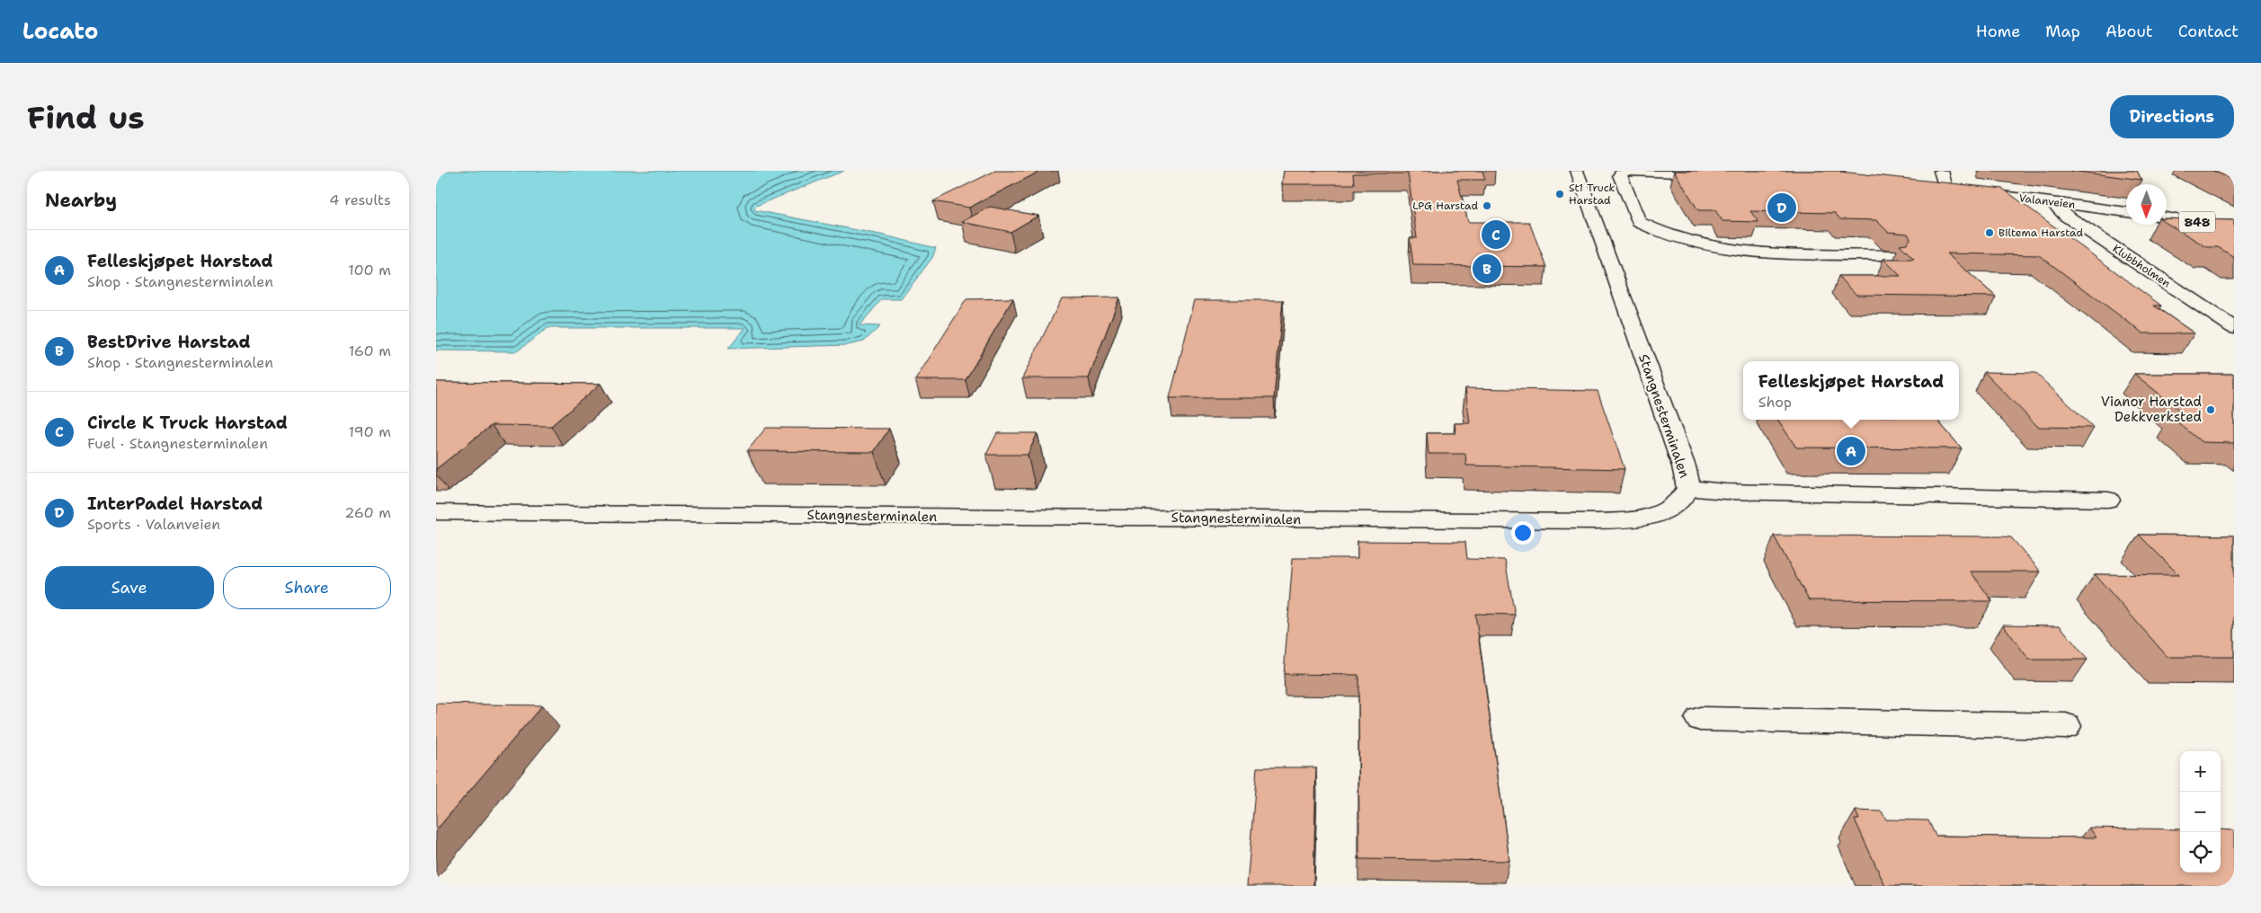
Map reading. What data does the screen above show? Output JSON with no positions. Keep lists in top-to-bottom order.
{
  "streets": {
    "street": [
      "Valanveien",
      "848",
      "Klubbholmen",
      "Stangnesterminalen"
    ]
  },
  "crossings": [
    ["Valanveien", "Klubbholmen"]
  ],
  "places": [
    "St1 Truck Harstad",
    "LPG Harstad",
    "Biltema Harstad",
    "Vianor Harstad Dekkverksted"
  ],
  "north": "bottom",
  "page": {
    "header": "Locato",
    "nav": [
      "Home",
      "Map",
      "About",
      "Contact"
    ],
    "buttons": [
      "Directions",
      ["Save", "Share"]
    ],
    "title": "Find us",
    "heading": ["Nearby", "4 results"],
    "pins": [
      "D",
      "C",
      "B",
      "A"
    ],
    "list": [
      {
        "mark": "A",
        "name": "Felleskjøpet Harstad",
        "note": "Shop · Stangnesterminalen",
        "value": "100 m"
      },
      {
        "mark": "B",
        "name": "BestDrive Harstad",
        "note": "Shop · Stangnesterminalen",
        "value": "160 m"
      },
      {
        "mark": "C",
        "name": "Circle K Truck Harstad",
        "note": "Fuel · Stangnesterminalen",
        "value": "190 m"
      },
      {
        "mark": "D",
        "name": "InterPadel Harstad",
        "note": "Sports · Valanveien",
        "value": "260 m"
      }
    ],
    "popup": ["Felleskjøpet Harstad", "Shop"],
    "map_buttons": ["+", "−"]
  }
}
